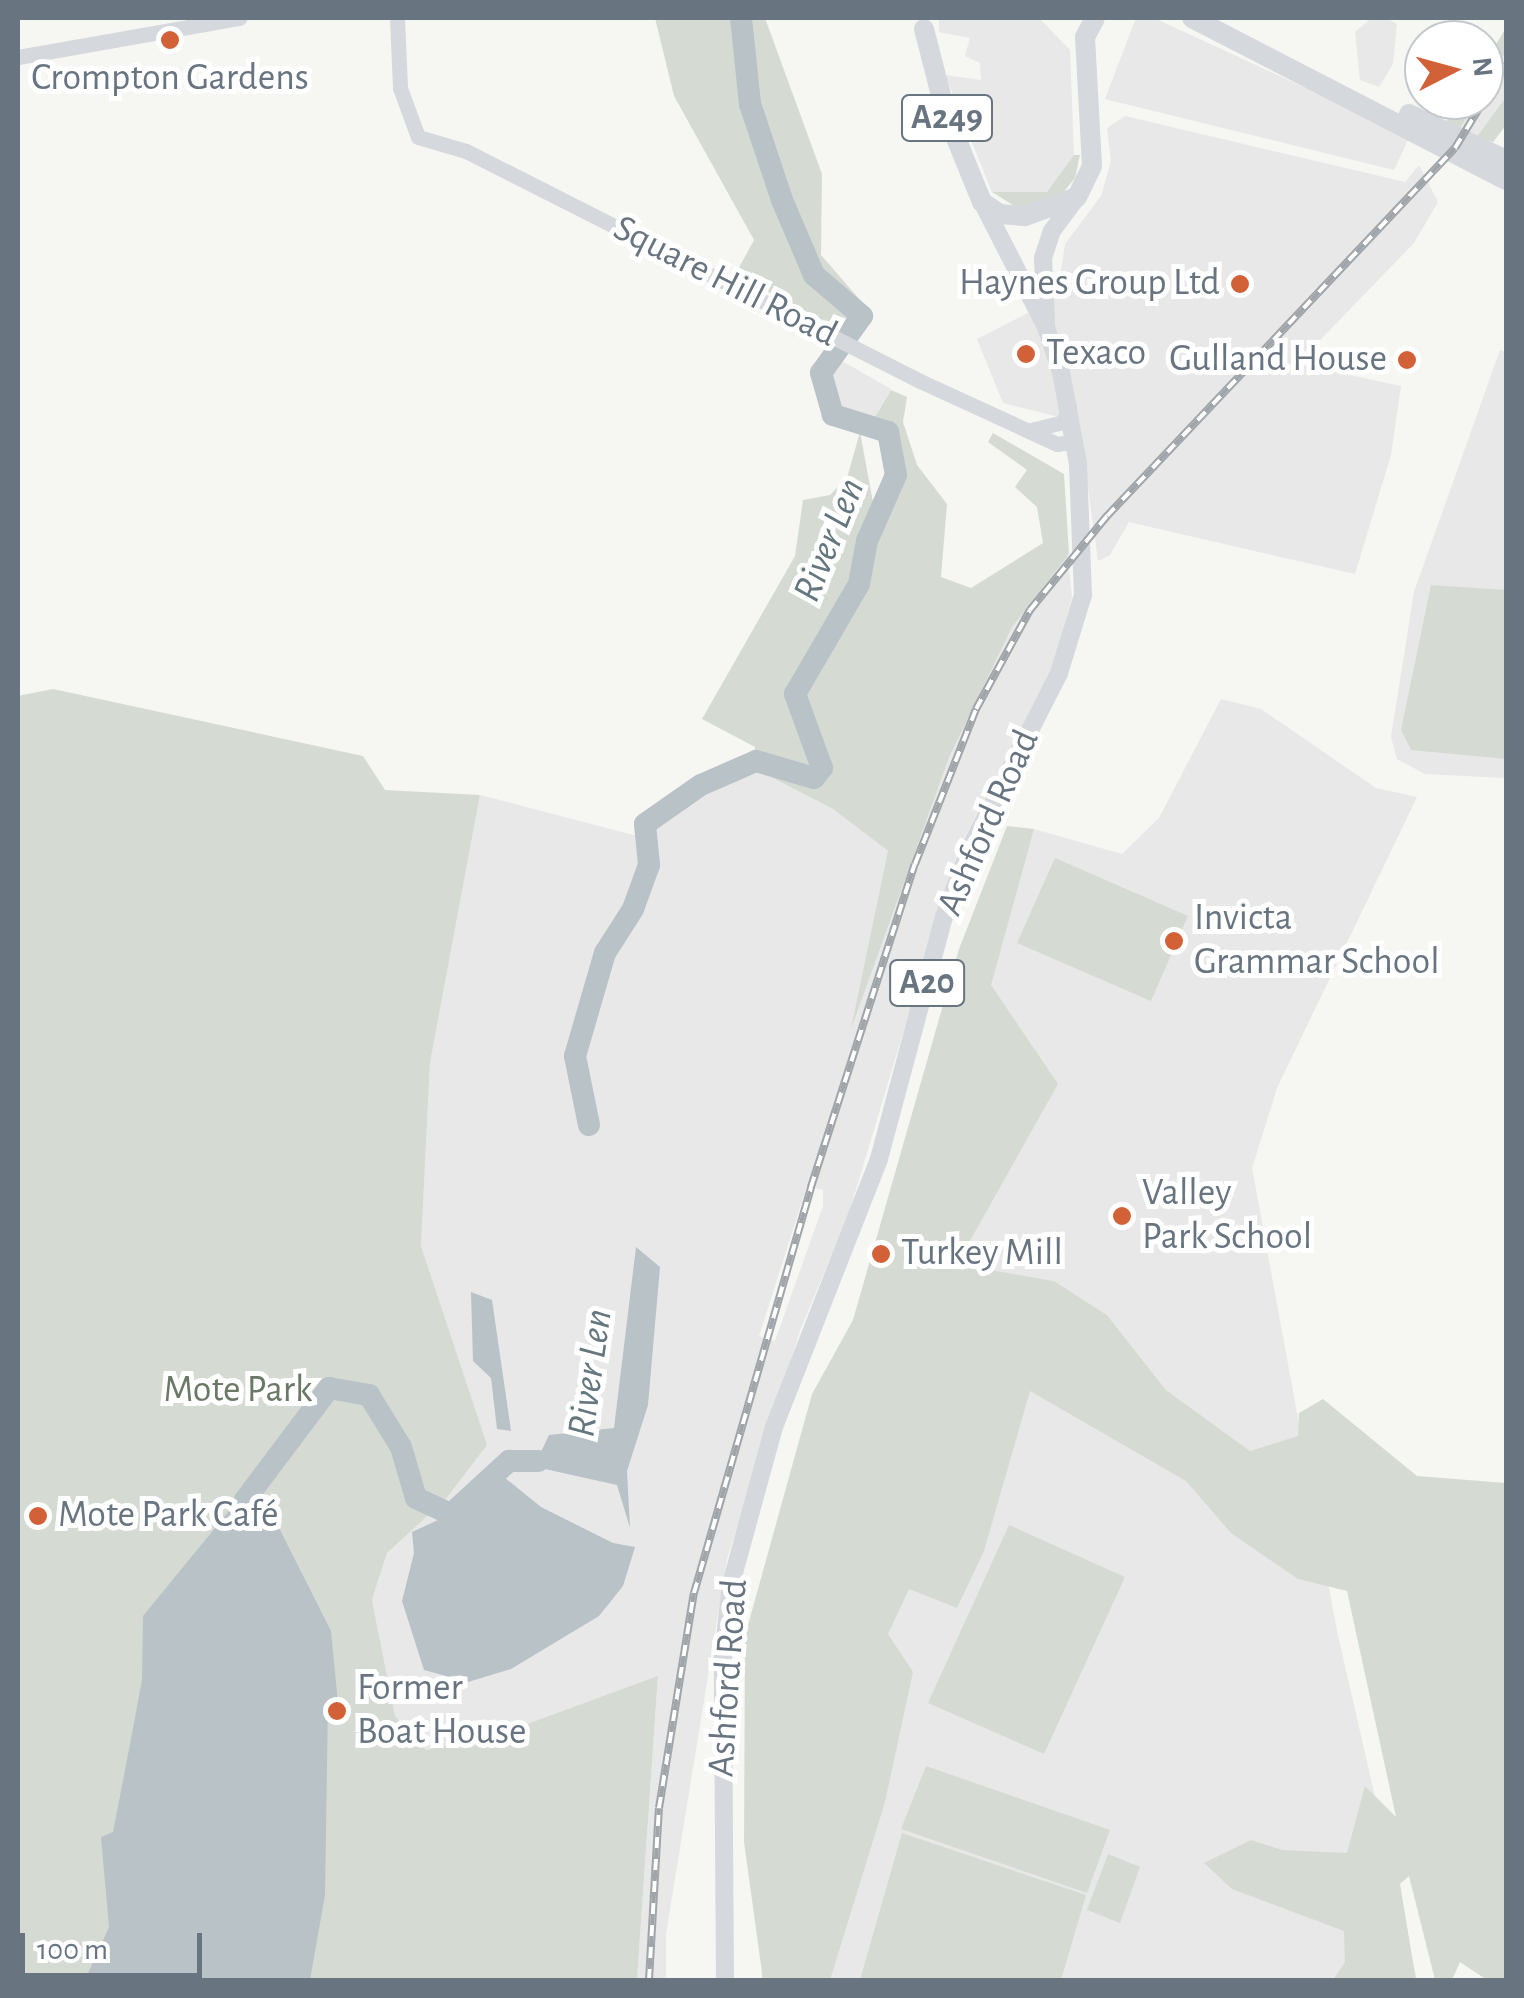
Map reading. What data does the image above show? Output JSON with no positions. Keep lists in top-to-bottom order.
{
  "streets": {
    "highway": ["A249", "Ashford Road"],
    "main road": ["A20"],
    "street": ["Square Hill Road"]
  },
  "crossings": [
    ["A249", "Ashford Road"],
    ["A249", "A20"],
    ["Square Hill Road", "Ashford Road"],
    ["Ashford Road", "A20"]
  ],
  "water": ["River Len"],
  "parks": ["Mote Park"],
  "places": [
    "Crompton Gardens",
    "Haynes Group Ltd",
    "Texaco",
    "Gulland House",
    "Invicta Grammar School",
    "Valley Park School",
    "Turkey Mill",
    "Mote Park Café",
    "Former Boat House"
  ],
  "scale_bar": "100 m",
  "north": "right"
}
